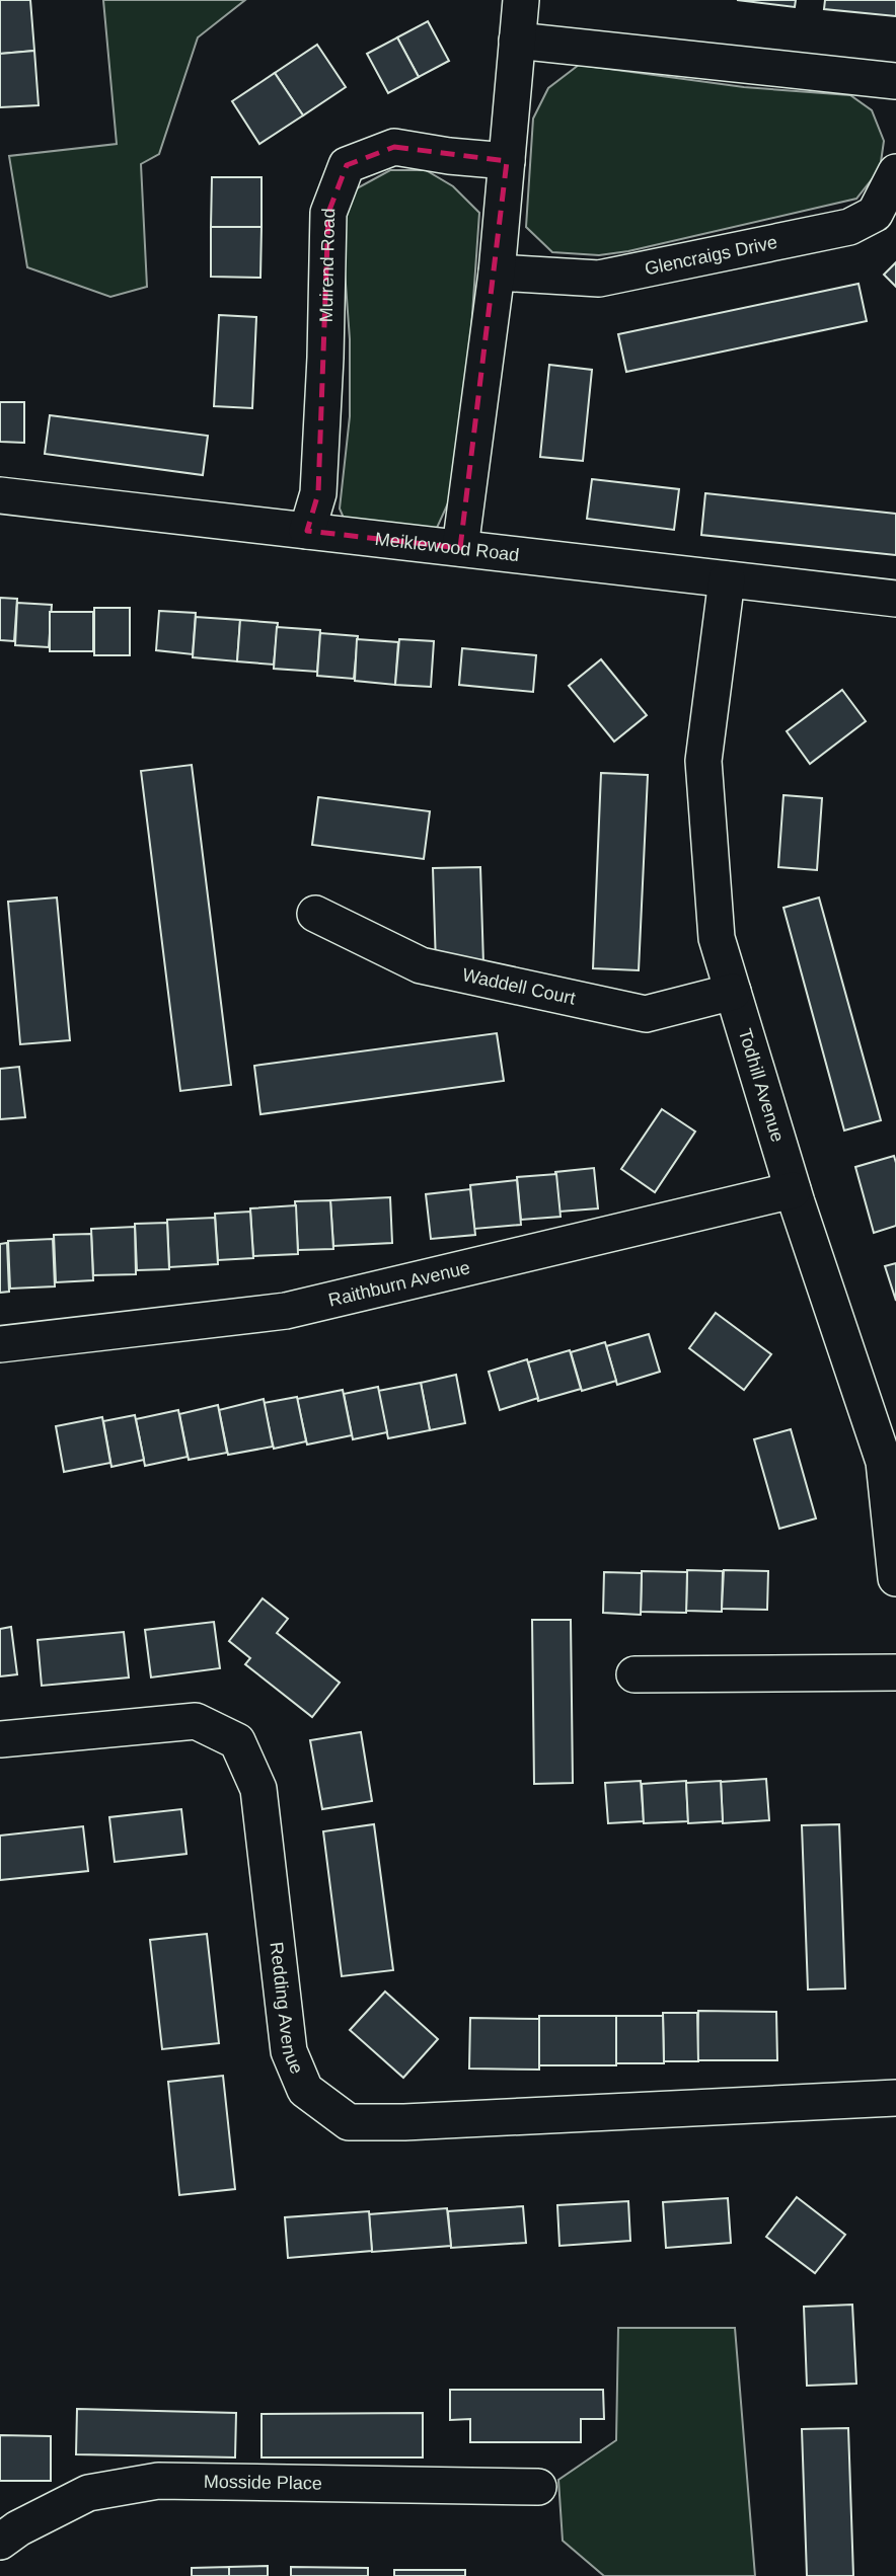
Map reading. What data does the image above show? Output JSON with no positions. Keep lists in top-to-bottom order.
{
  "streets": {
    "street": [
      "Glencraigs Drive",
      "Muirend Road",
      "Meiklewood Road",
      "Waddell Court",
      "Todhill Avenue",
      "Raithburn Avenue",
      "Redding Avenue",
      "Mosside Place"
    ]
  },
  "crossings": [
    ["Muirend Road", "Meiklewood Road"],
    ["Meiklewood Road", "Todhill Avenue"],
    ["Waddell Court", "Todhill Avenue"],
    ["Todhill Avenue", "Raithburn Avenue"]
  ]
}
